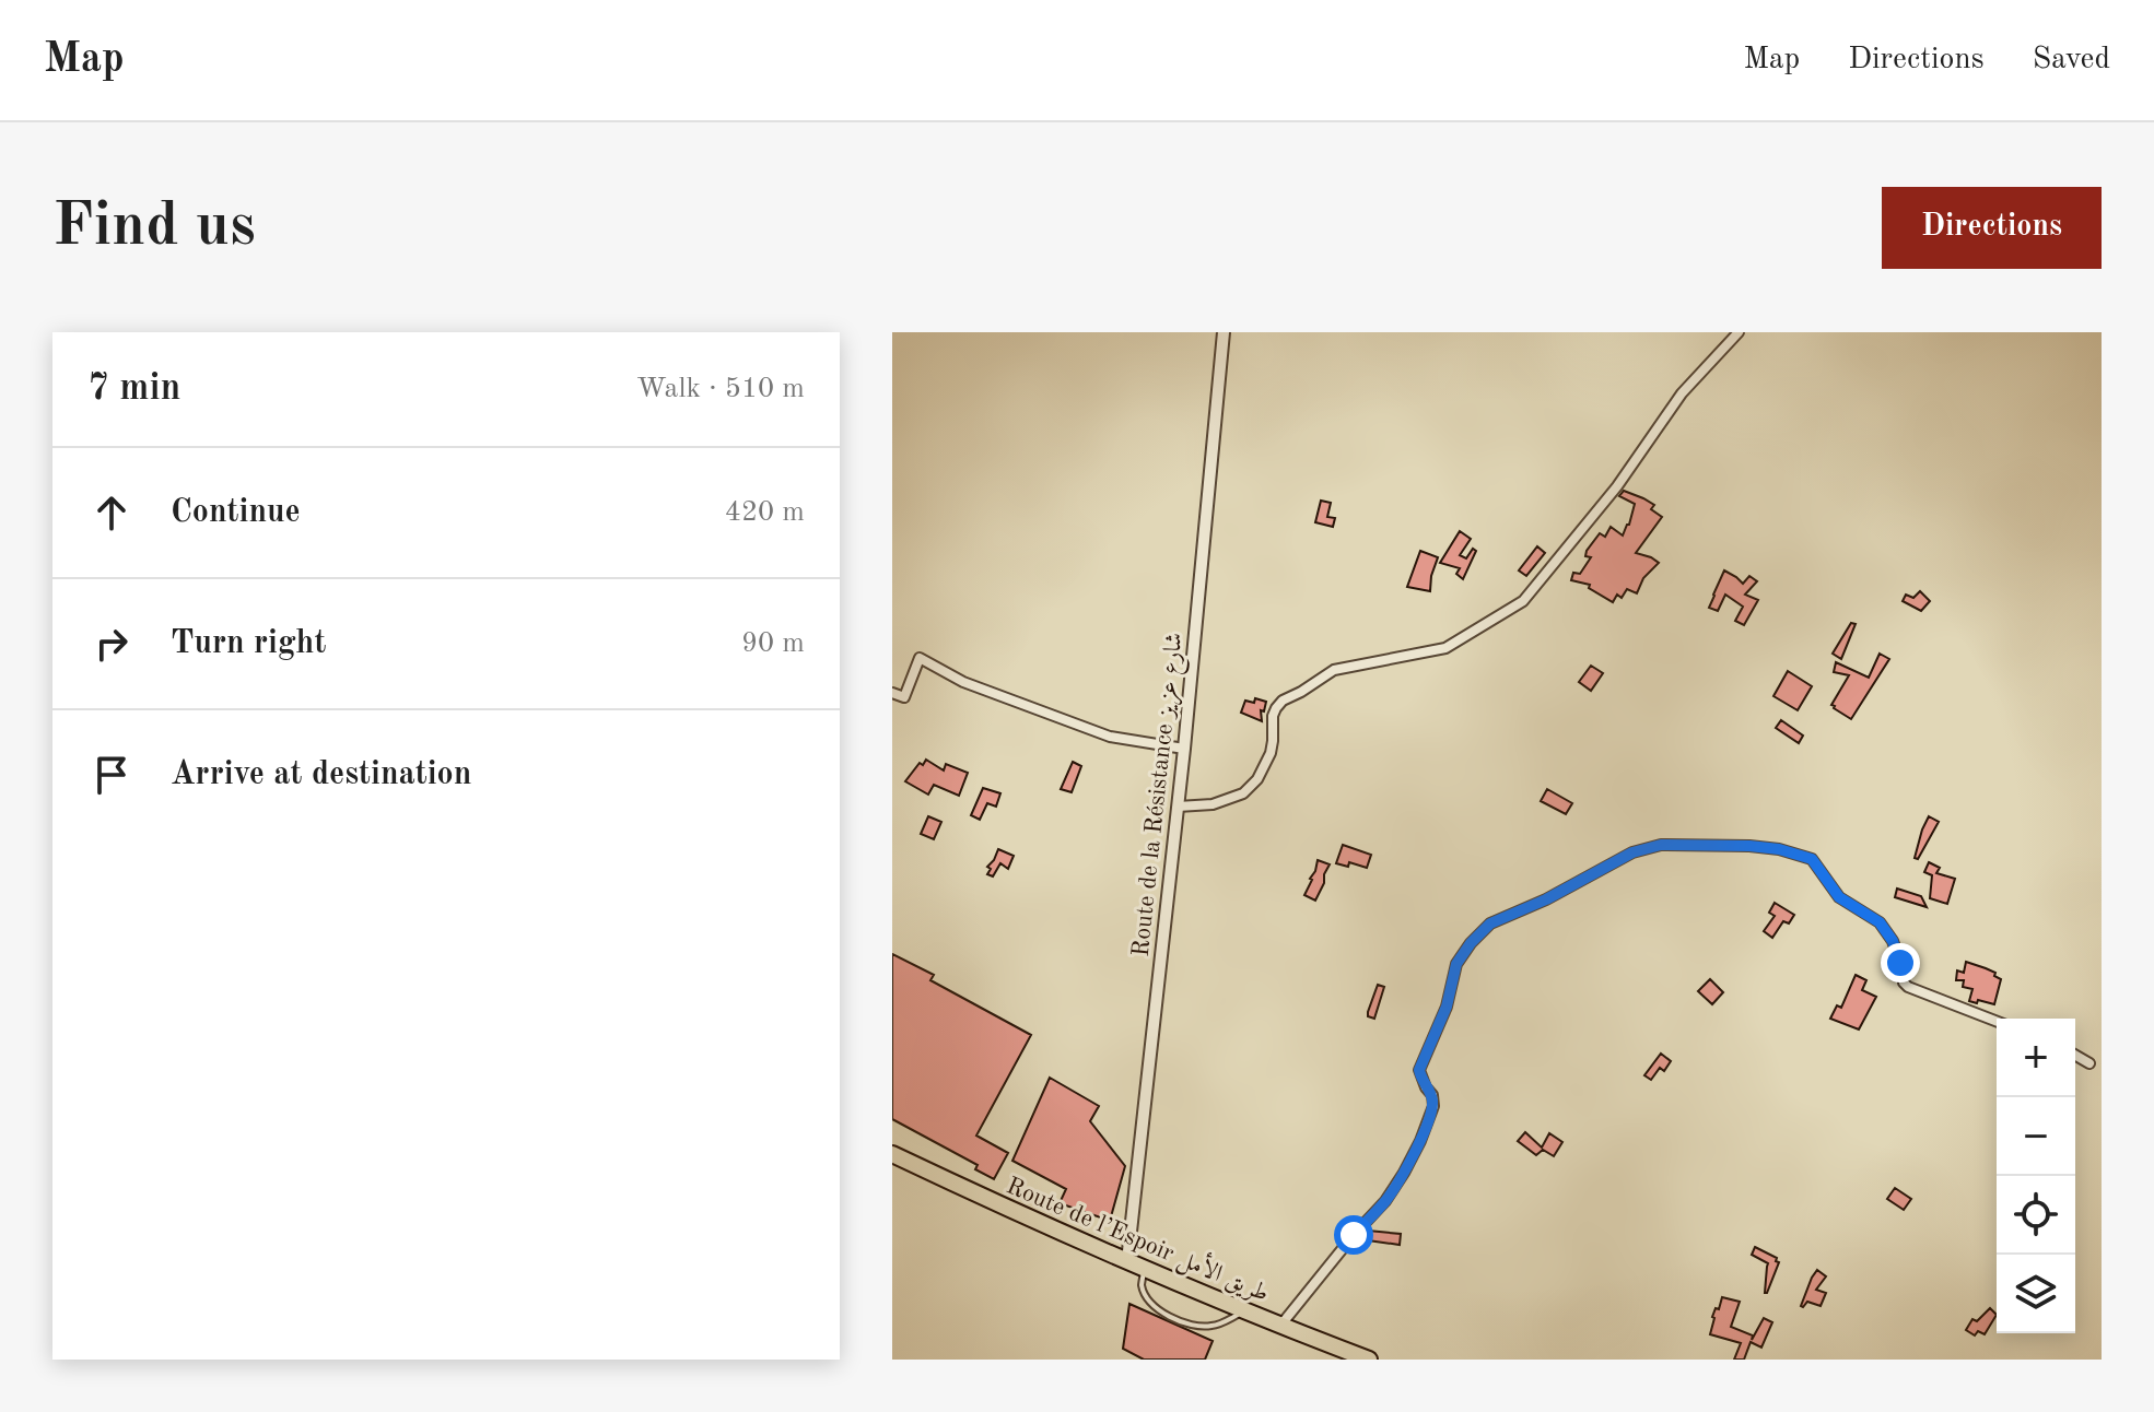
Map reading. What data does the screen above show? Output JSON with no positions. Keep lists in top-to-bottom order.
{
  "streets": {
    "highway": ["Route de l’Espoir طريق الأمل"],
    "street": ["Route de la Résistance شارع عزيز"]
  },
  "crossings": [
    ["Route de la Résistance شارع عزيز", "Route de l’Espoir طريق الأمل"]
  ],
  "page": {
    "header": "Map",
    "nav": ["Map", "Directions", "Saved"],
    "buttons": "Directions",
    "title": "Find us",
    "heading": ["7 min", "Walk · 510 m"],
    "list": [
      ["Continue", "420 m"],
      ["Turn right", "90 m"],
      "Arrive at destination"
    ],
    "map_buttons": ["+", "−"]
  }
}
